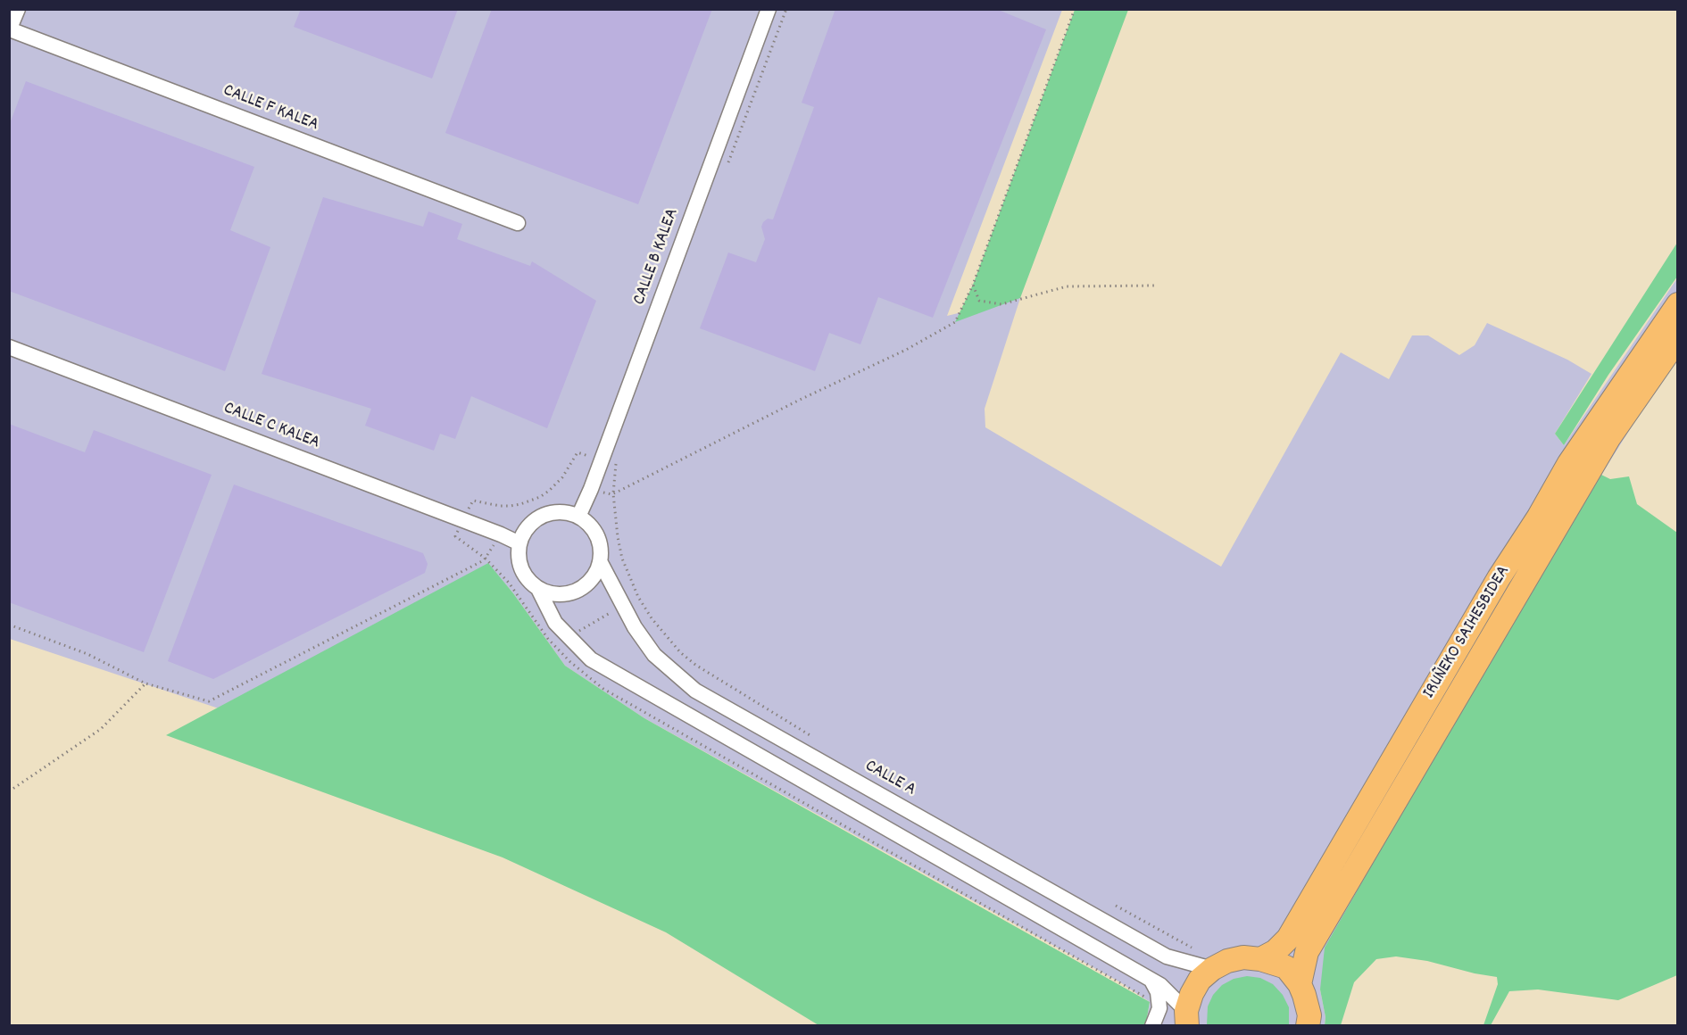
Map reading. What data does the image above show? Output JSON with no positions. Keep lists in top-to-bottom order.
{
  "streets": {
    "highway": ["IRUÑEKO SAIHESBIDEA"],
    "street": [
      "CALLE F KALEA",
      "CALLE B KALEA",
      "CALLE C KALEA",
      "CALLE A"
    ]
  },
  "crossings": [
    ["CALLE B KALEA", "CALLE C KALEA"],
    ["CALLE B KALEA", "CALLE A"],
    ["CALLE C KALEA", "CALLE A"]
  ]
}
